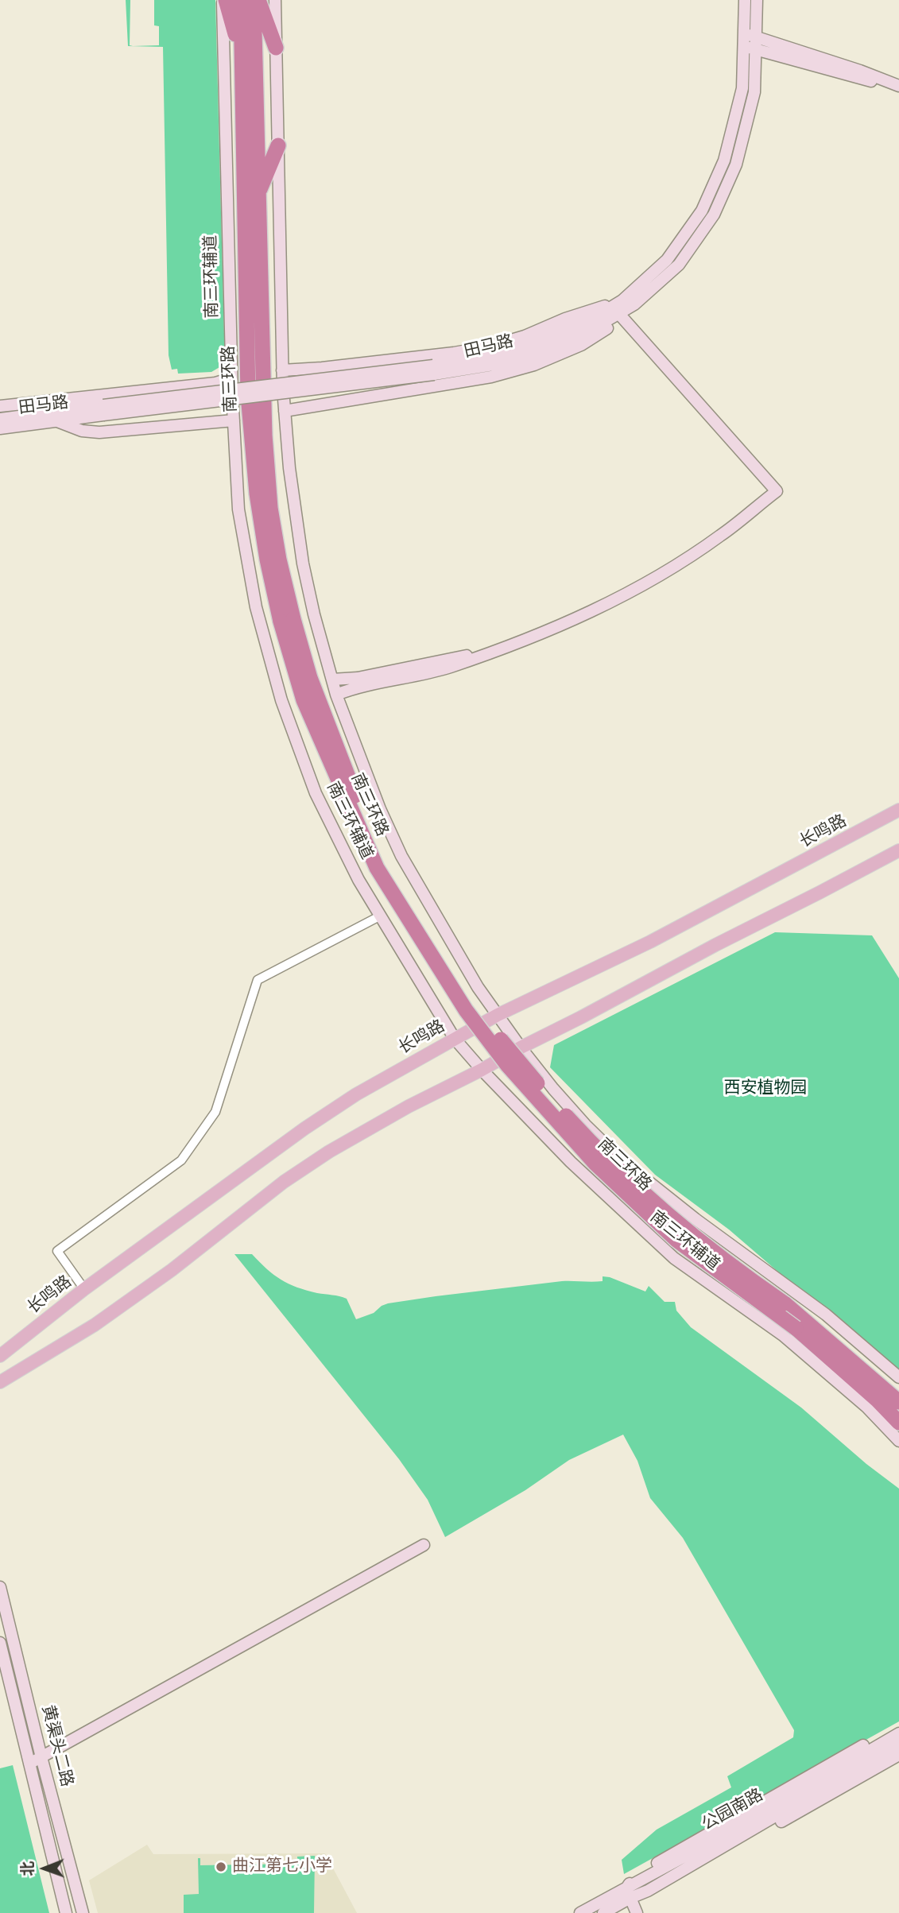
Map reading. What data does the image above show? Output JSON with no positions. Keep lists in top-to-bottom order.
{
  "streets": {
    "highway": ["南三环路"],
    "main road": [
      "南三环辅道",
      "田马路",
      "长鸣路",
      "黄渠头二路",
      "公园南路"
    ]
  },
  "crossings": [
    ["南三环辅道", "长鸣路"]
  ],
  "parks": ["西安植物园"],
  "places": ["曲江第七小学"],
  "north": "left"
}
